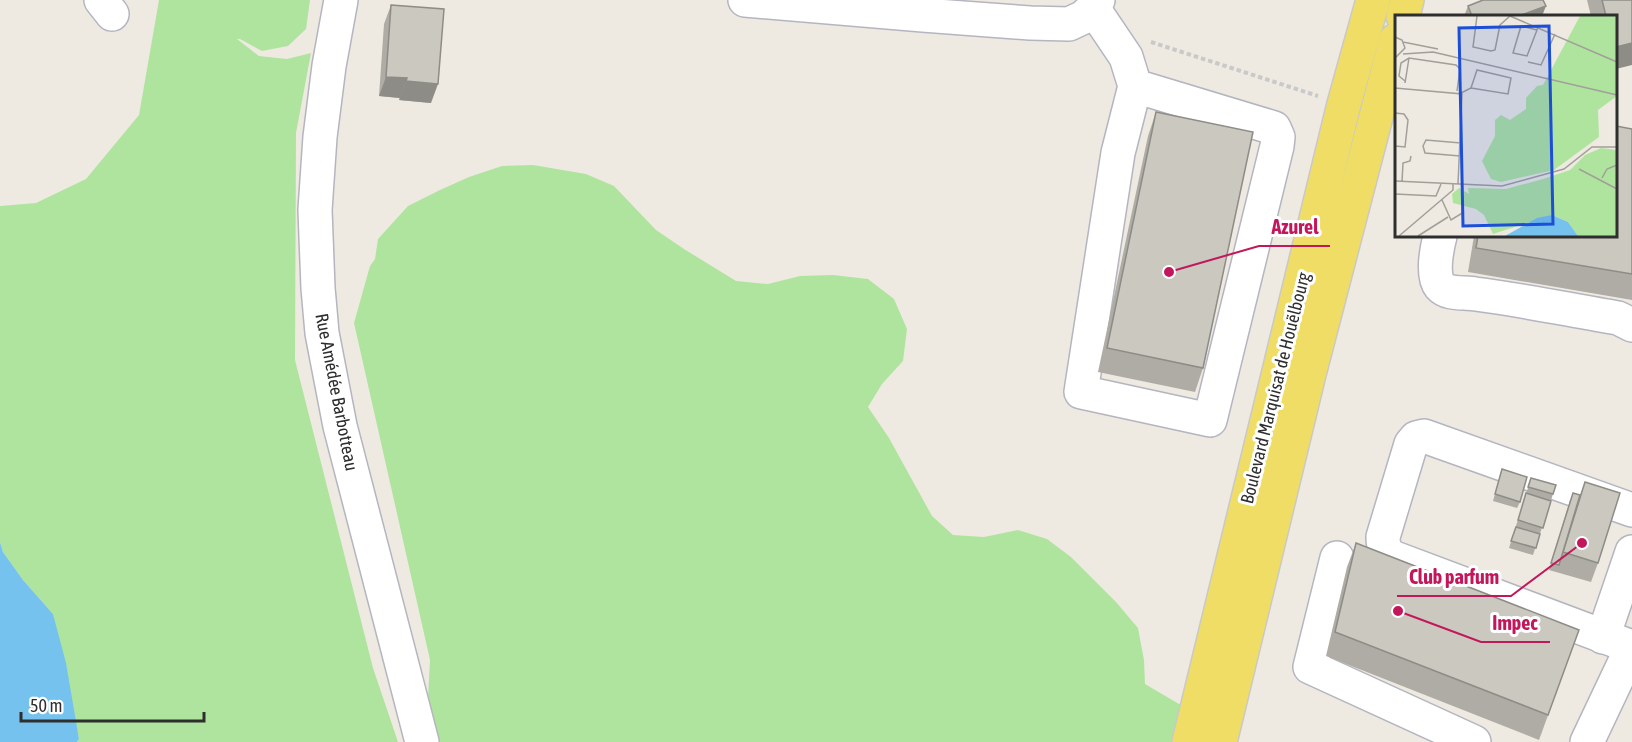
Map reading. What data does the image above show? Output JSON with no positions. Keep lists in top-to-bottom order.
{
  "streets": {
    "main road": ["Boulevard Marquisat de Houëlbourg"],
    "street": ["Rue Amédée Barbotteau"]
  },
  "places": ["Azurel", "Club parfum", "Impec"],
  "scale_bar": "50 m"
}
